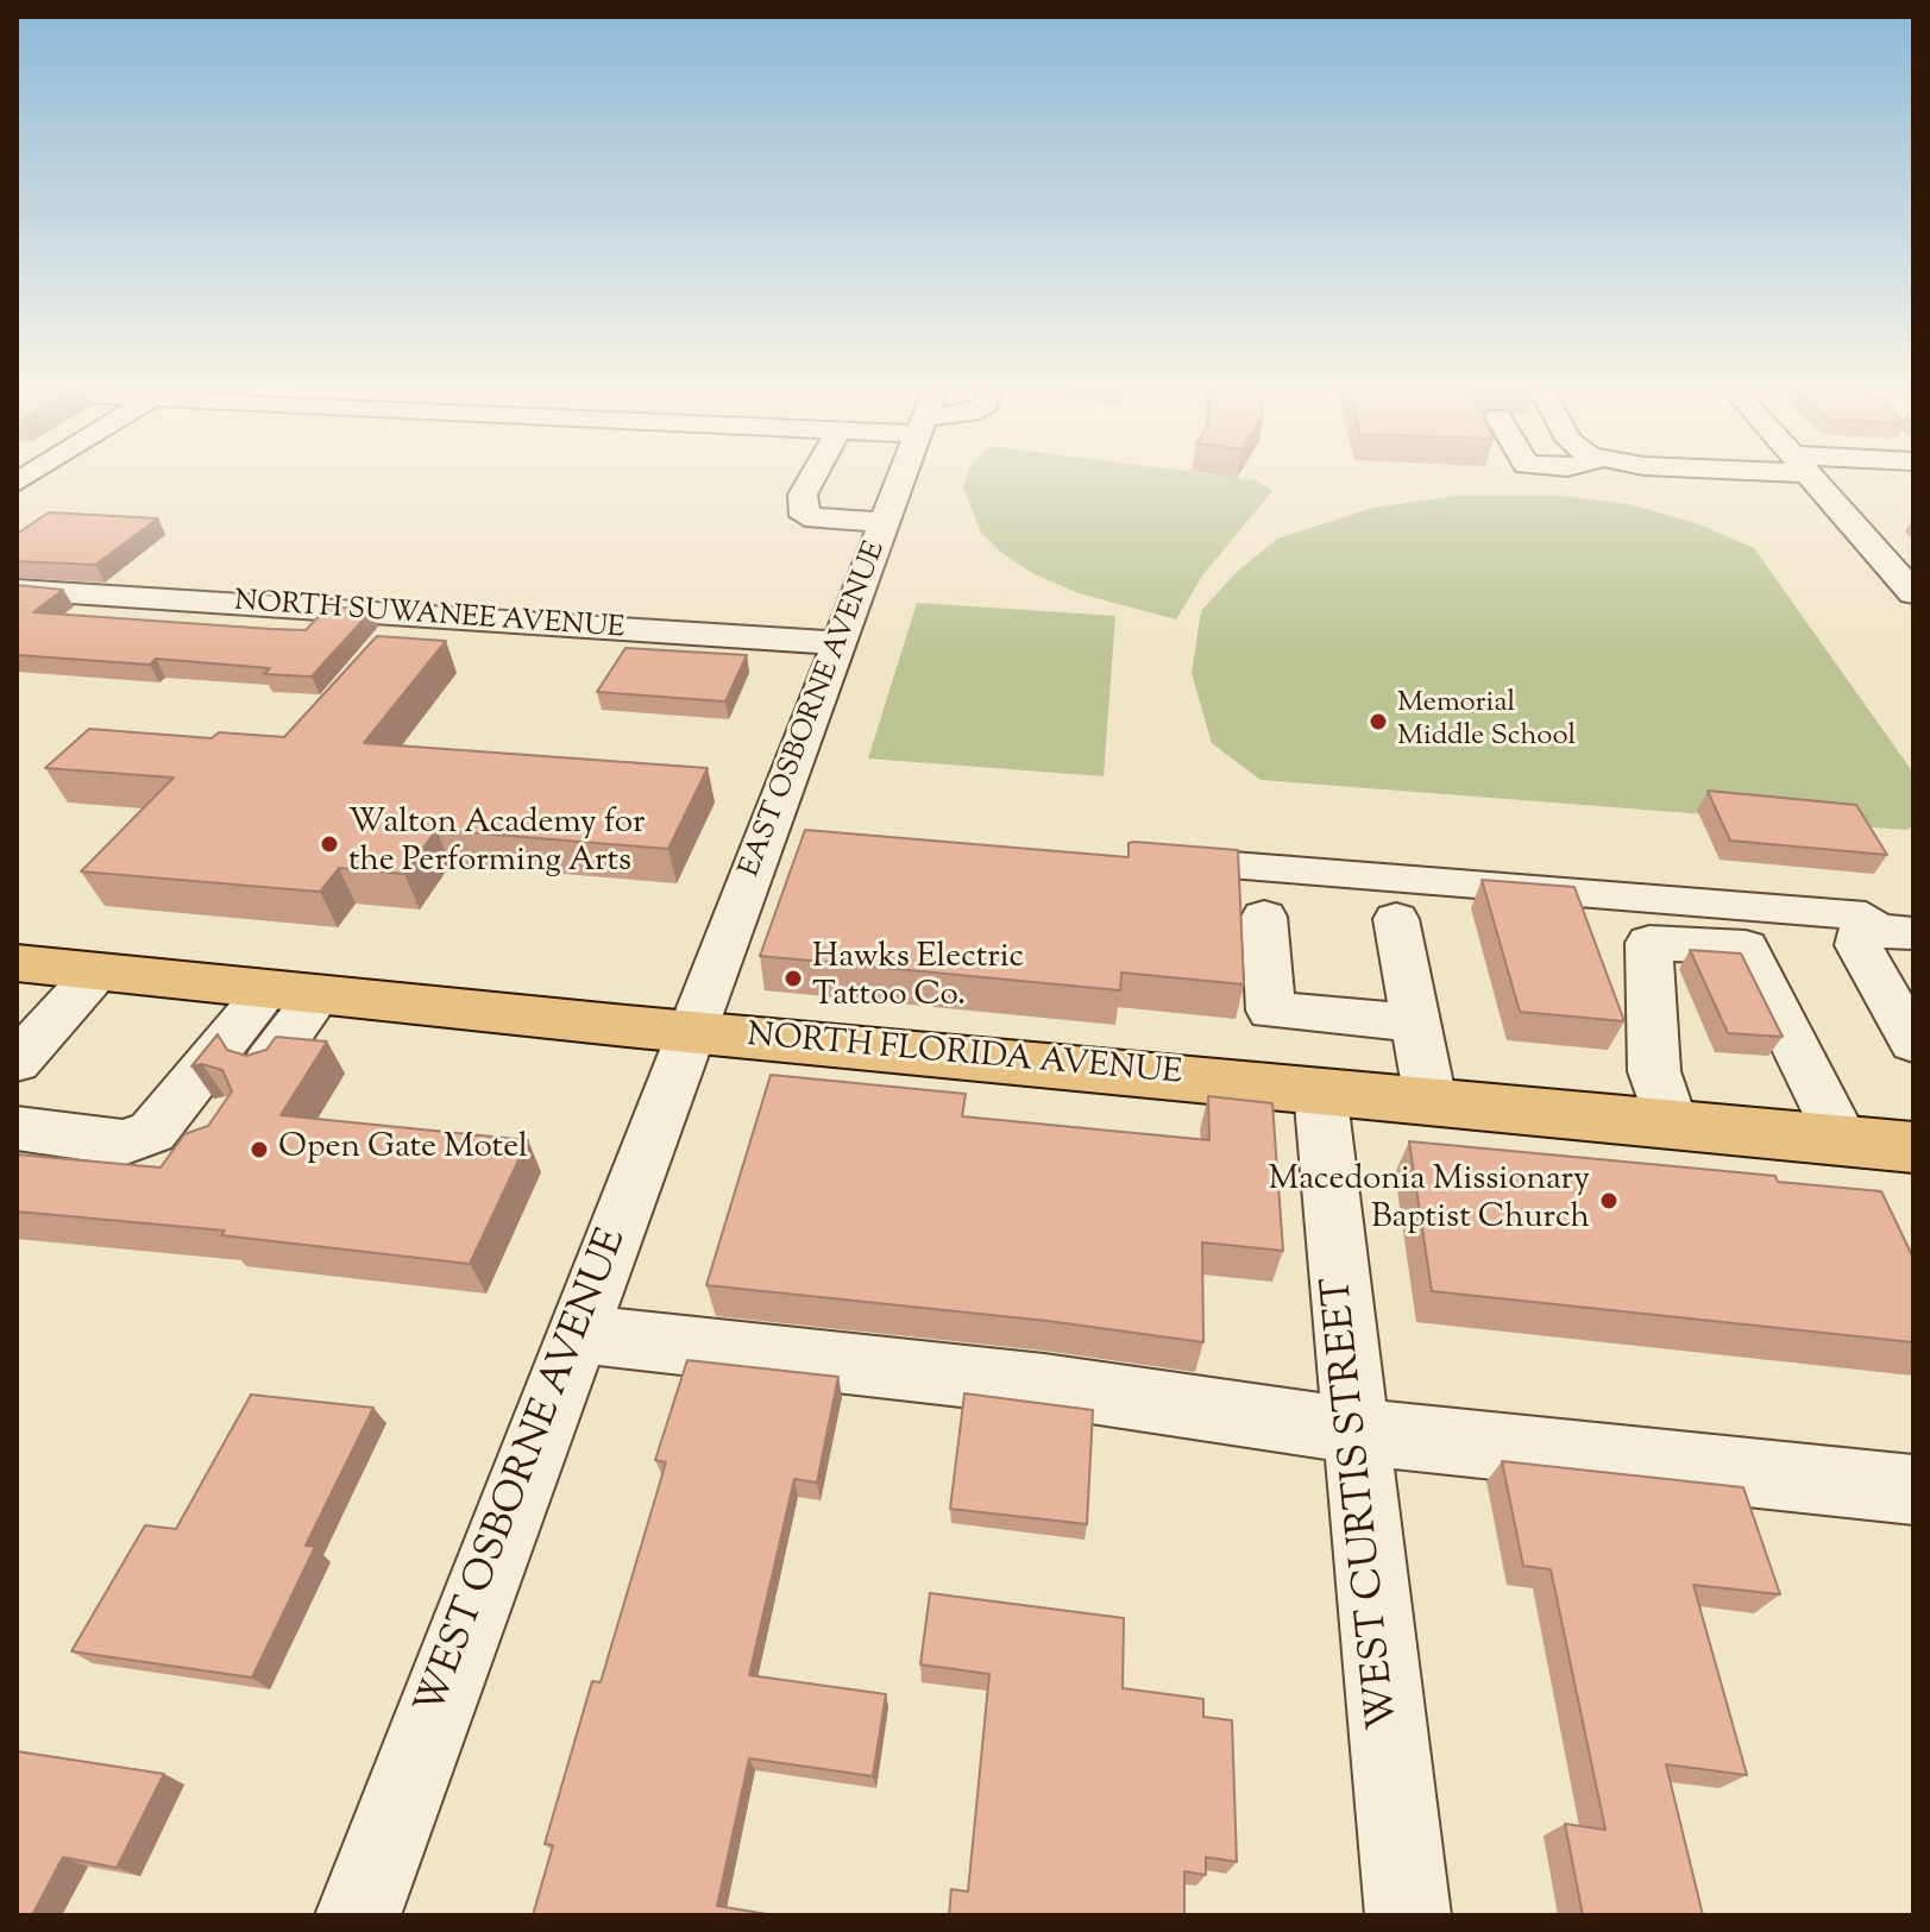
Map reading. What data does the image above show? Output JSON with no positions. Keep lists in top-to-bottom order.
{
  "streets": {
    "main road": ["NORTH FLORIDA AVENUE"],
    "street": [
      "NORTH SUWANEE AVENUE",
      "EAST OSBORNE AVENUE",
      "WEST OSBORNE AVENUE",
      "WEST CURTIS STREET"
    ]
  },
  "crossings": [
    ["NORTH SUWANEE AVENUE", "EAST OSBORNE AVENUE"],
    ["EAST OSBORNE AVENUE", "NORTH FLORIDA AVENUE"],
    ["EAST OSBORNE AVENUE", "WEST OSBORNE AVENUE"],
    ["NORTH FLORIDA AVENUE", "WEST OSBORNE AVENUE"],
    ["NORTH FLORIDA AVENUE", "WEST CURTIS STREET"]
  ],
  "places": [
    "Memorial Middle School",
    "Walton Academy for the Performing Arts",
    "Hawks Electric Tattoo Co.",
    "Open Gate Motel",
    "Macedonia Missionary Baptist Church"
  ]
}
